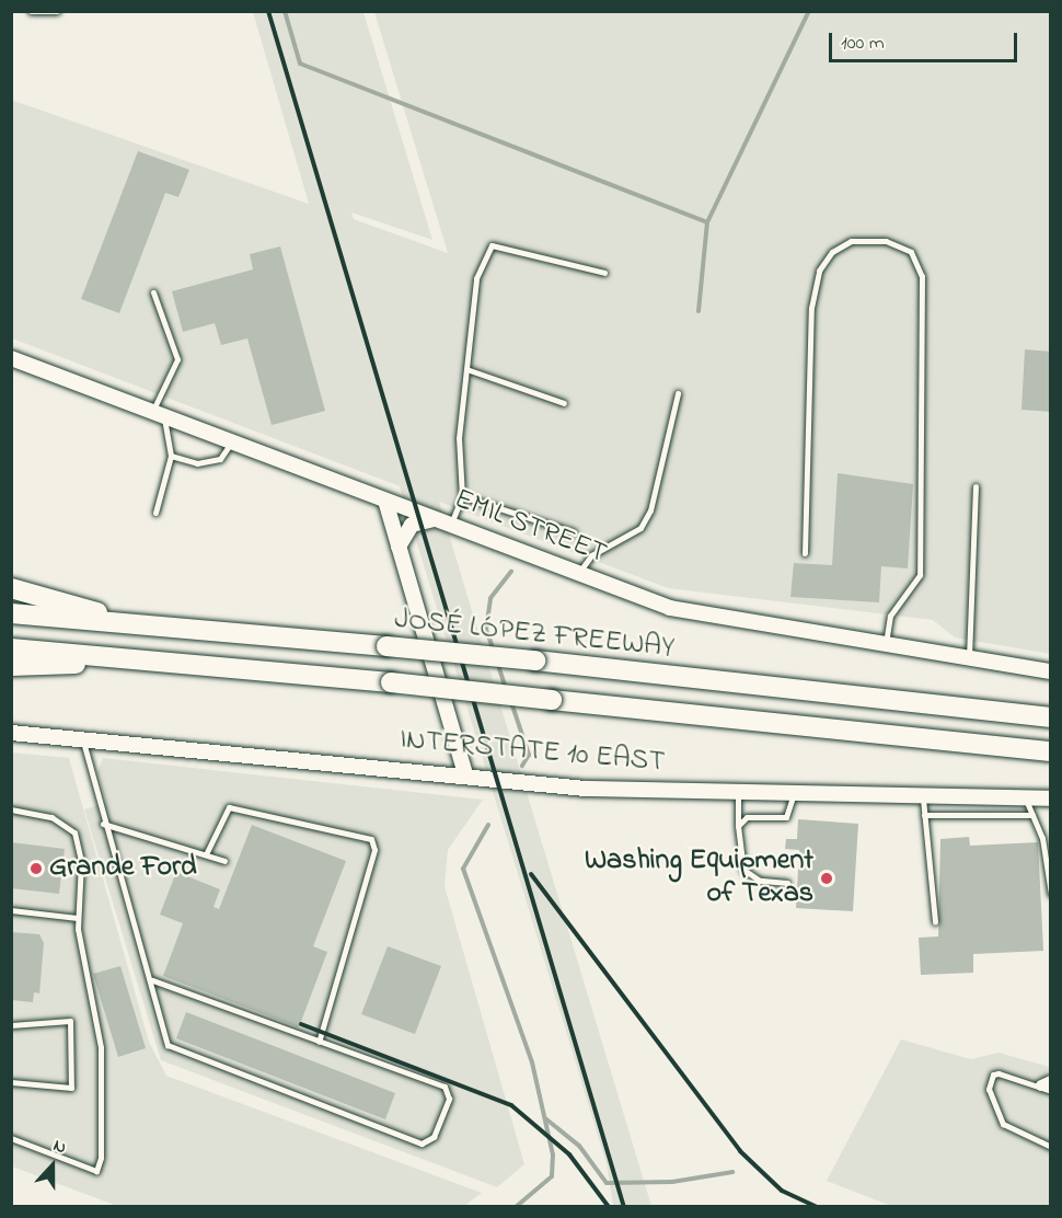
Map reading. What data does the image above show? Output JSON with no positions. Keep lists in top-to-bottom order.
{
  "streets": {
    "highway": ["JOSÉ LÓPEZ FREEWAY"],
    "main road": ["EMIL STREET", "INTERSTATE 10 EAST"]
  },
  "places": ["Grande Ford", "Washing Equipment of Texas"],
  "scale_bar": "100 m",
  "north": "top"
}
